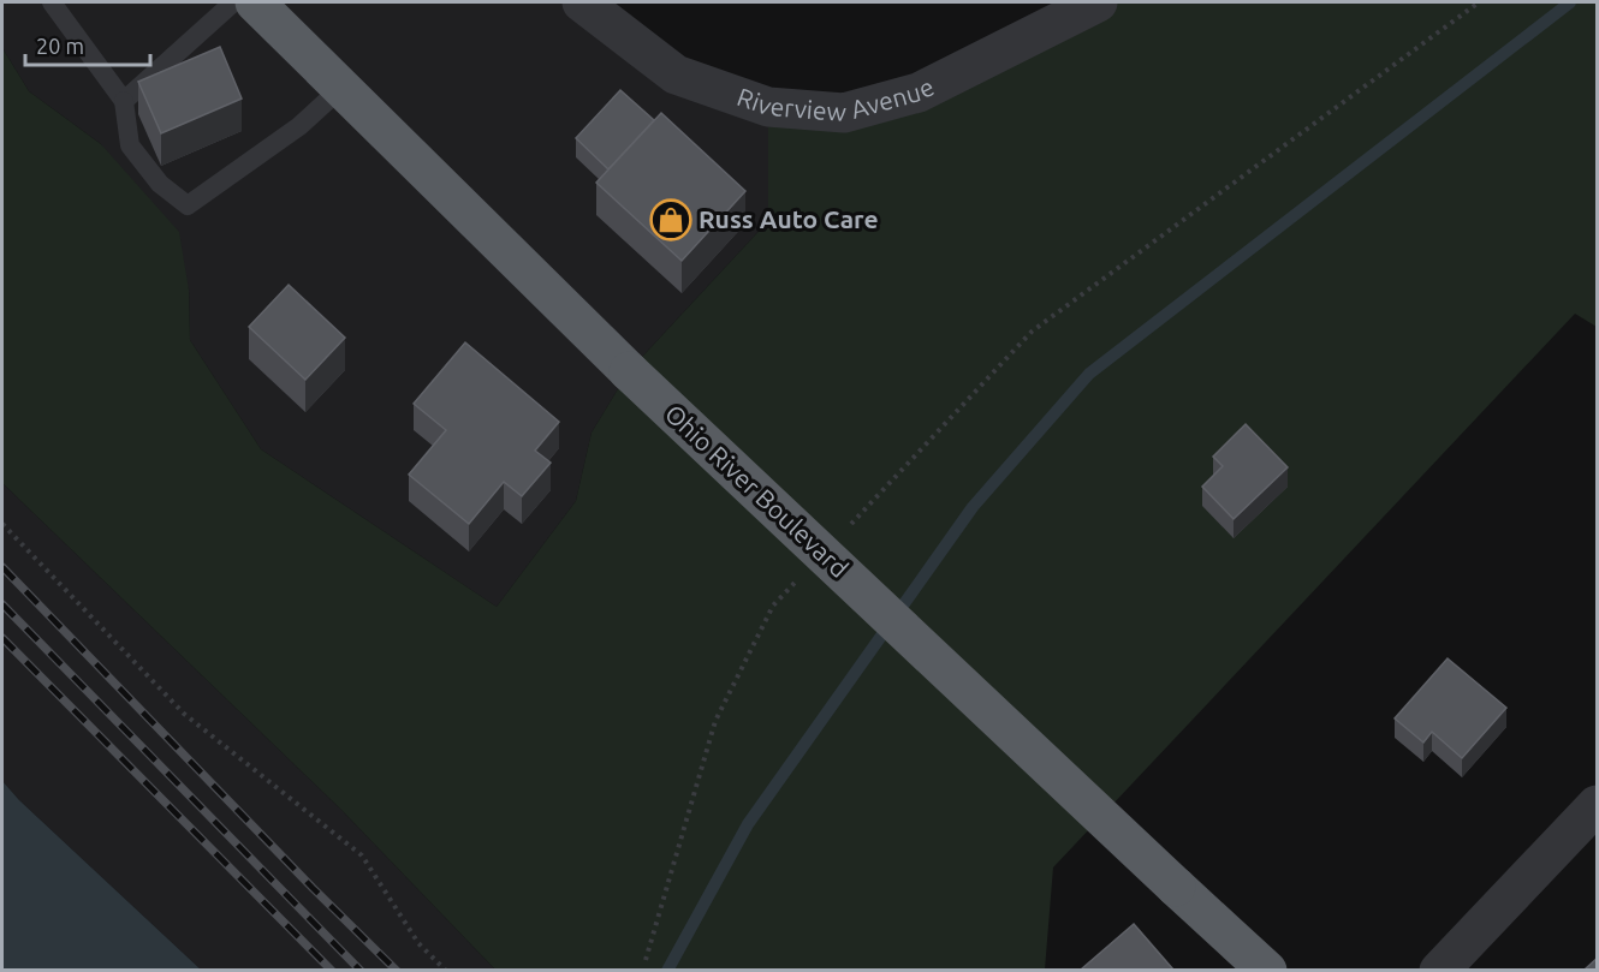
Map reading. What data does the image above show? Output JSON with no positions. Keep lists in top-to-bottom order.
{
  "streets": {
    "highway": ["Ohio River Boulevard"],
    "street": ["Riverview Avenue"]
  },
  "places": {
    "shop": ["Russ Auto Care"]
  },
  "scale_bar": "20 m"
}
